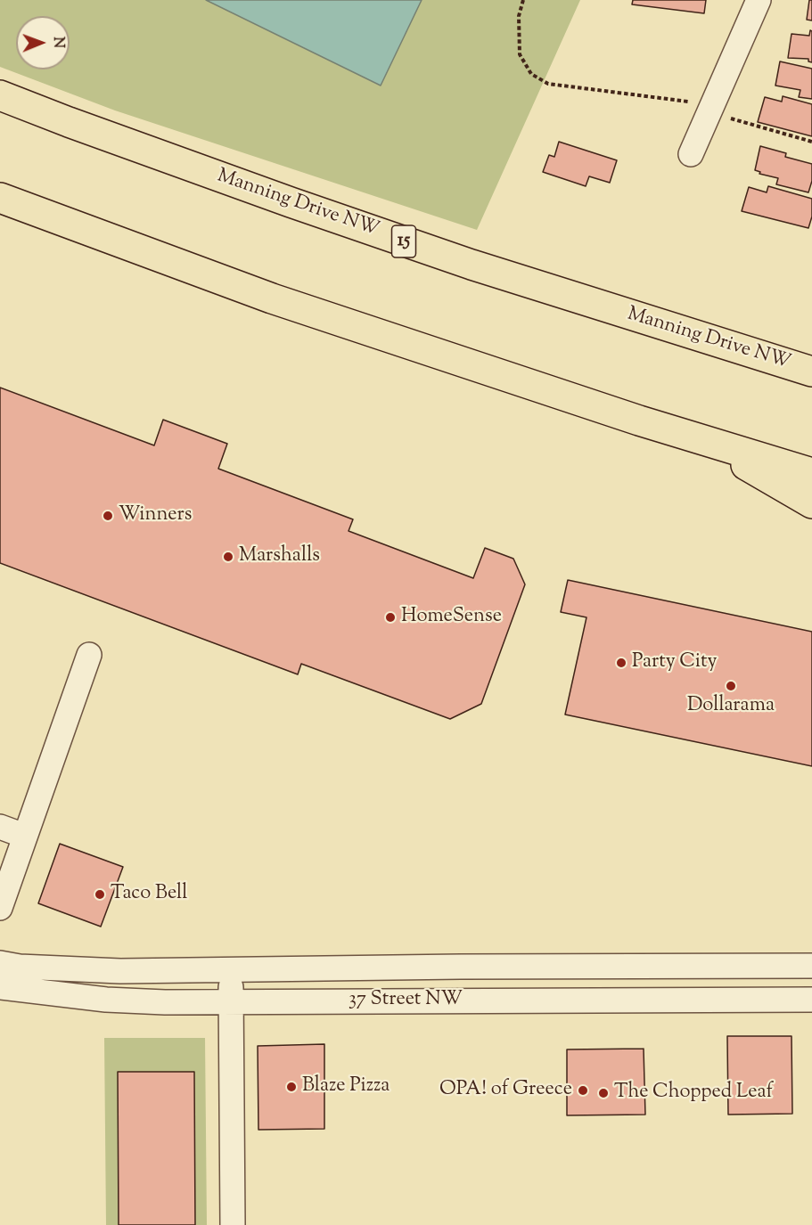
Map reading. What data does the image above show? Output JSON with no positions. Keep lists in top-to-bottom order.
{
  "streets": {
    "main road": ["Manning Drive NW", "15"],
    "street": ["37 Street NW"]
  },
  "places": [
    "Winners",
    "Marshalls",
    "HomeSense",
    "Party City",
    "Dollarama",
    "Taco Bell",
    "Blaze Pizza",
    "OPA! of Greece",
    "The Chopped Leaf"
  ],
  "north": "right"
}
